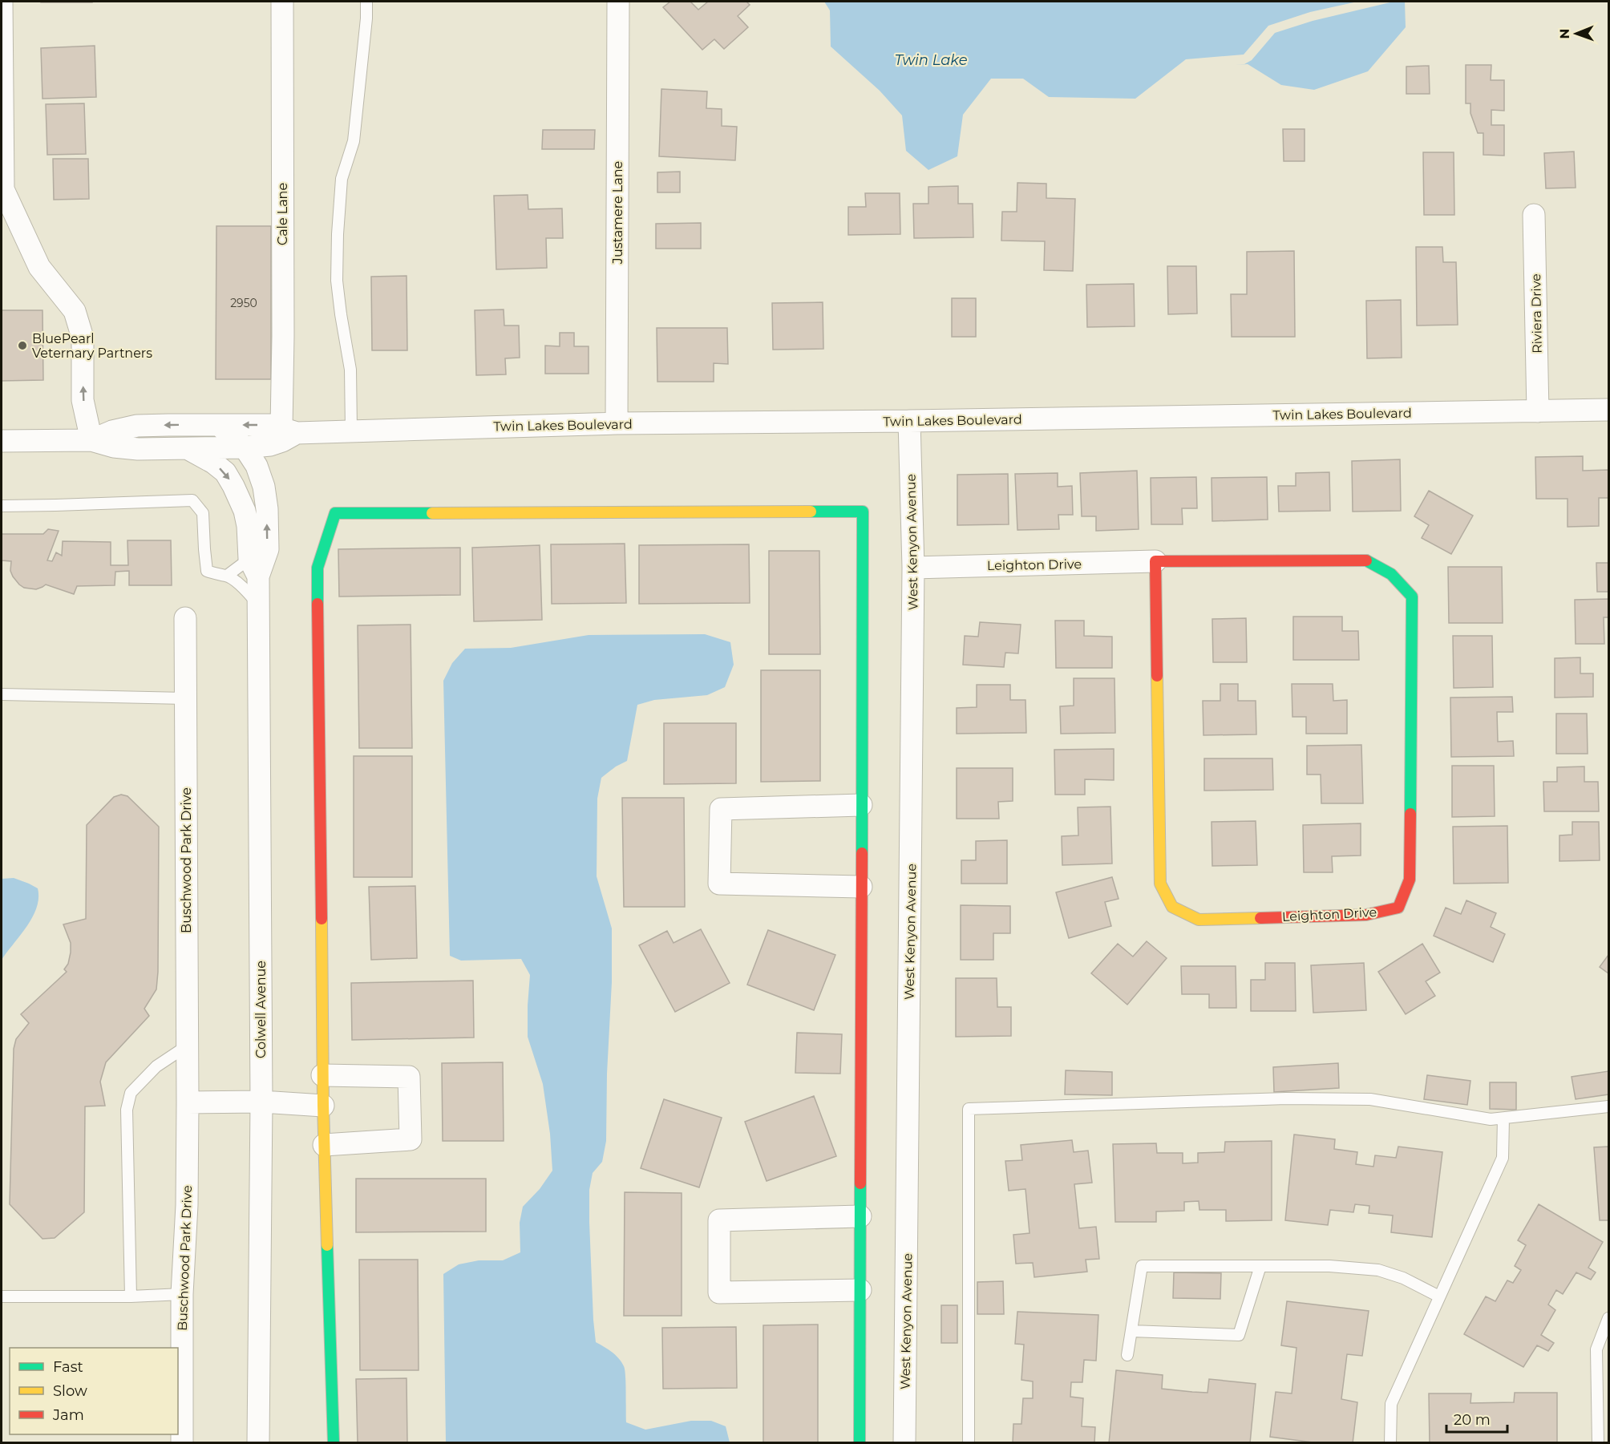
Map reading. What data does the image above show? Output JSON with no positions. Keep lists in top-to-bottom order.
{
  "streets": {
    "street": [
      "Justamere Lane",
      "Cale Lane",
      "Riviera Drive",
      "Twin Lakes Boulevard",
      "West Kenyon Avenue",
      "Leighton Drive",
      "Buschwood Park Drive",
      "Colwell Avenue"
    ]
  },
  "crossings": [
    ["Justamere Lane", "Twin Lakes Boulevard"],
    ["Cale Lane", "Twin Lakes Boulevard"],
    ["Riviera Drive", "Twin Lakes Boulevard"],
    ["Twin Lakes Boulevard", "West Kenyon Avenue"],
    ["Twin Lakes Boulevard", "Colwell Avenue"],
    ["West Kenyon Avenue", "Leighton Drive"]
  ],
  "water": ["Twin Lake"],
  "places": ["BluePearl Veternary Partners"],
  "house_numbers": ["2950"],
  "legend": ["Fast", "Slow", "Jam"],
  "scale_bar": "20 m",
  "north": "left"
}
